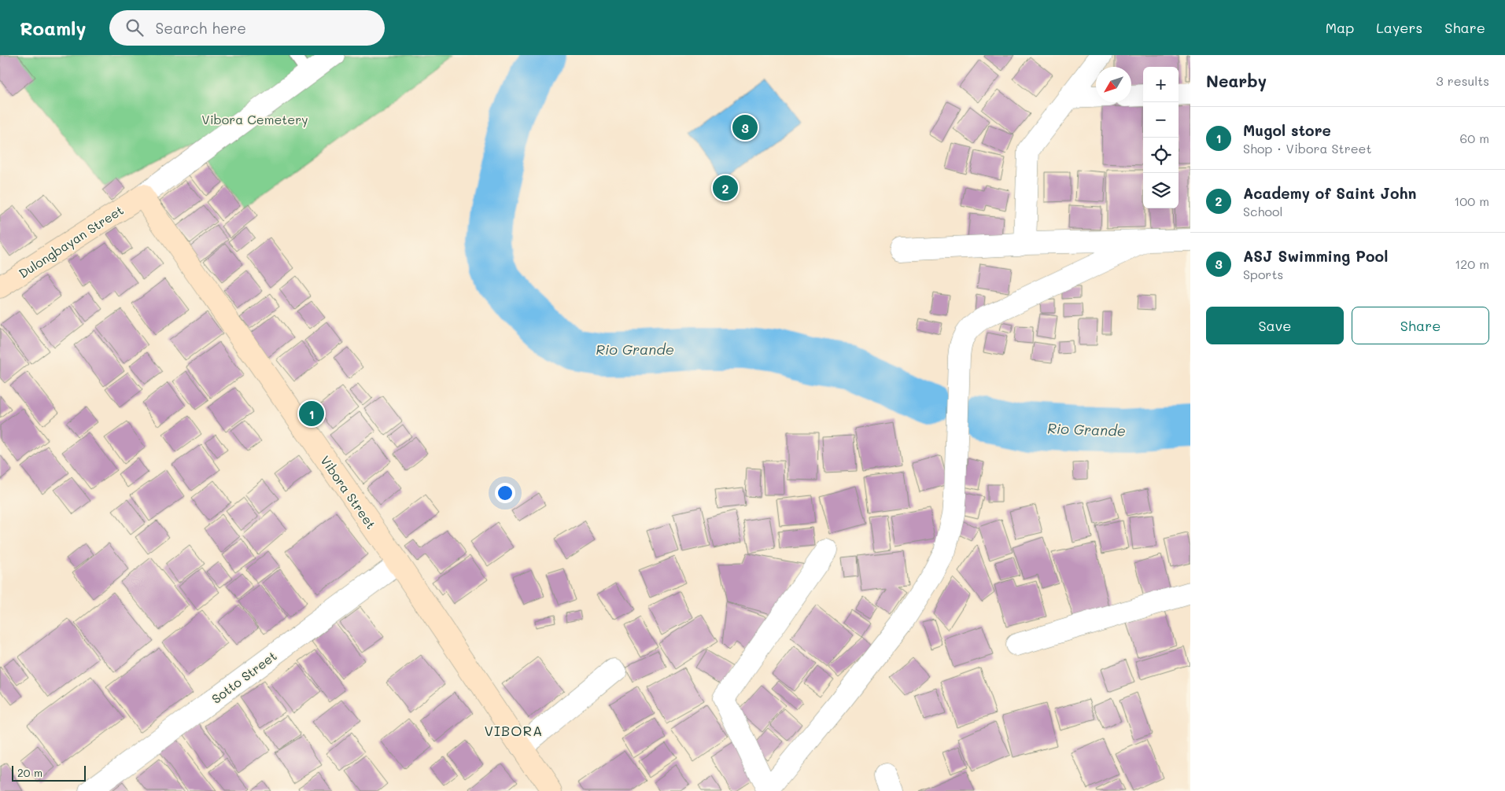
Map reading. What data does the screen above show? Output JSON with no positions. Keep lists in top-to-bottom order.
{
  "streets": {
    "street": ["Dulongbayan Street", "Vibora Street", "Sotto Street"]
  },
  "crossings": [
    ["Dulongbayan Street", "Vibora Street"],
    ["Vibora Street", "Sotto Street"]
  ],
  "districts": ["VIBORA"],
  "water": ["Rio Grande"],
  "parks": ["Vibora Cemetery"],
  "scale_bar": "20 m",
  "north": "bottom left",
  "page": {
    "header": "Roamly",
    "search": "Search here",
    "nav": ["Map", "Layers", "Share"],
    "heading": ["Nearby", "3 results"],
    "map_buttons": ["+", "−"],
    "list": [
      {
        "mark": "1",
        "name": "Mugol store",
        "note": "Shop · Vibora Street",
        "value": "60 m"
      },
      {
        "mark": "2",
        "name": "Academy of Saint John",
        "note": "School",
        "value": "100 m"
      },
      {
        "mark": "3",
        "name": "ASJ Swimming Pool",
        "note": "Sports",
        "value": "120 m"
      }
    ],
    "pins": ["3", "2", "1"],
    "buttons": ["Save", "Share"],
    "scale": "20 m"
  }
}
